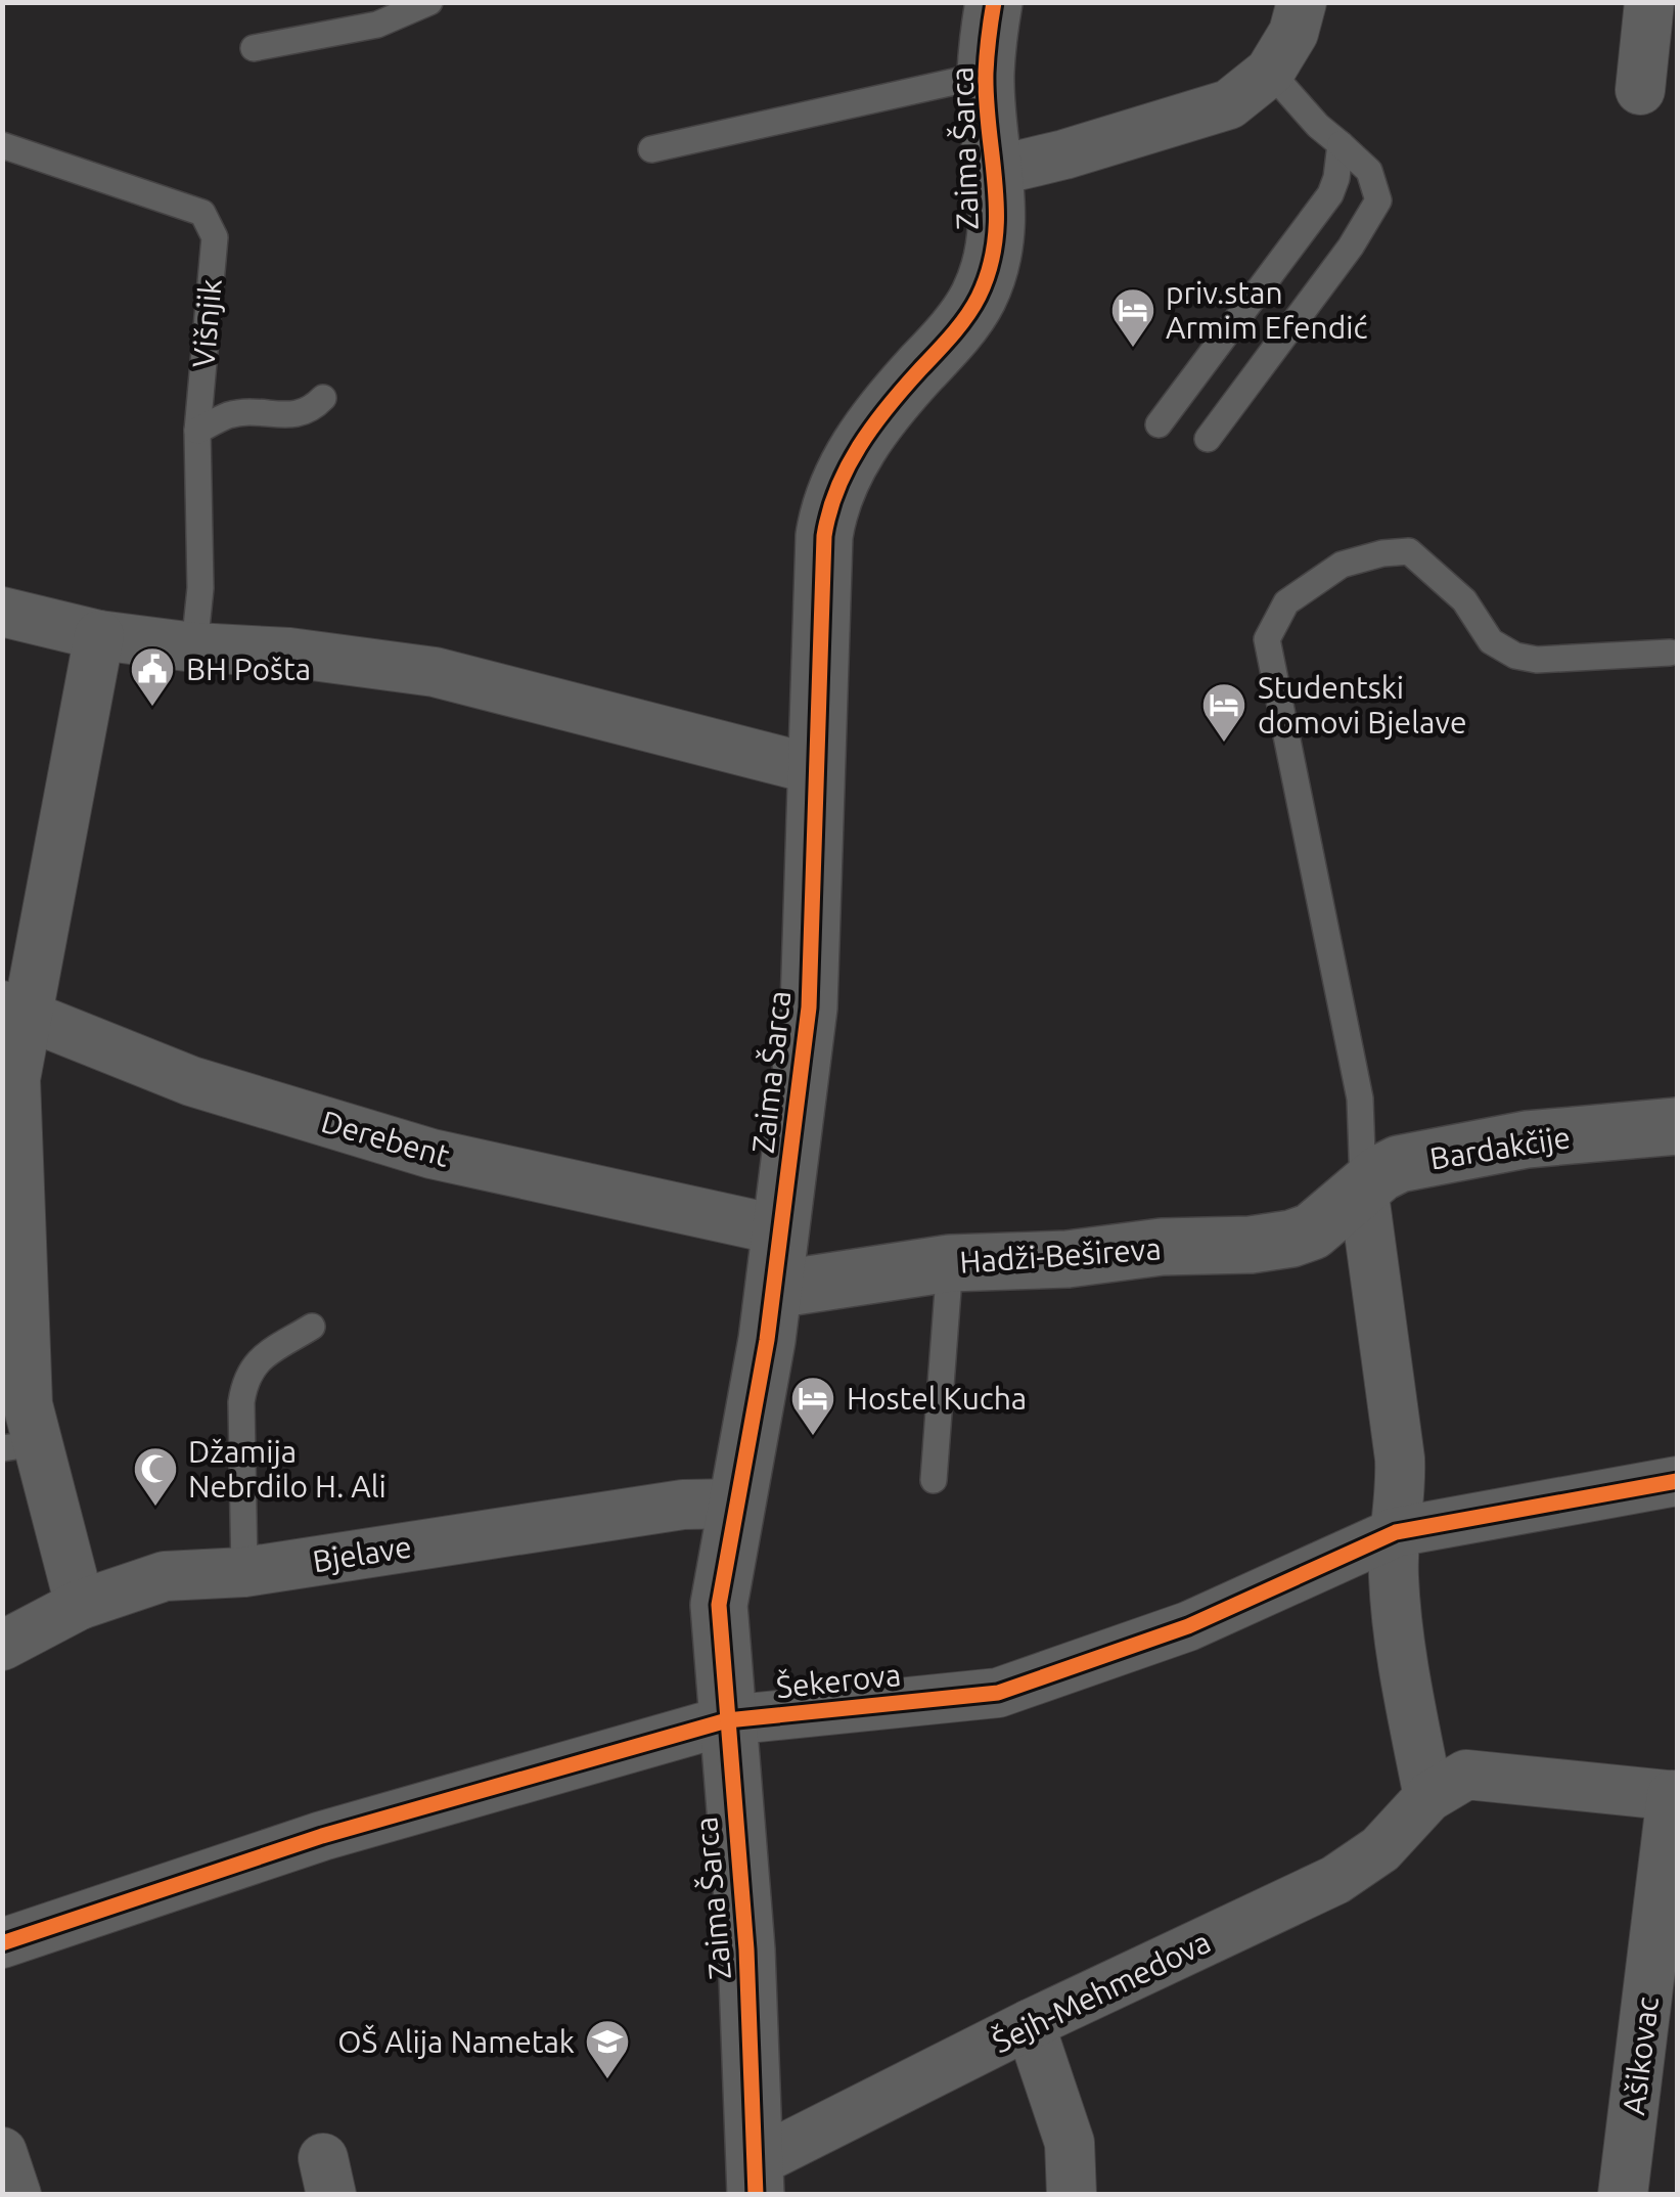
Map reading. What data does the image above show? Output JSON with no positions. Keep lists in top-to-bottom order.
{
  "streets": {
    "street": [
      "Zaima Šarca",
      "Derebent",
      "Bardakčije",
      "Hadži-Bešireva",
      "Bjelave",
      "Šekerova",
      "Šejh-Mehmedova",
      "Ašikovac"
    ],
    "lane": ["Višnjik"]
  },
  "crossings": [
    ["Zaima Šarca", "Derebent"],
    ["Zaima Šarca", "Hadži-Bešireva"],
    ["Zaima Šarca", "Bjelave"],
    ["Zaima Šarca", "Šekerova"],
    ["Zaima Šarca", "Šejh-Mehmedova"],
    ["Bardakčije", "Hadži-Bešireva"],
    ["Šejh-Mehmedova", "Ašikovac"]
  ],
  "places": {
    "hotel": ["priv.stan Armim Efendić", "Studentski domovi Bjelave", "Hostel Kucha"],
    "public building": ["BH Pošta"],
    "mosque": ["Džamija Nebrdilo H. Ali"],
    "school or university": ["OŠ Alija Nametak"]
  }
}
